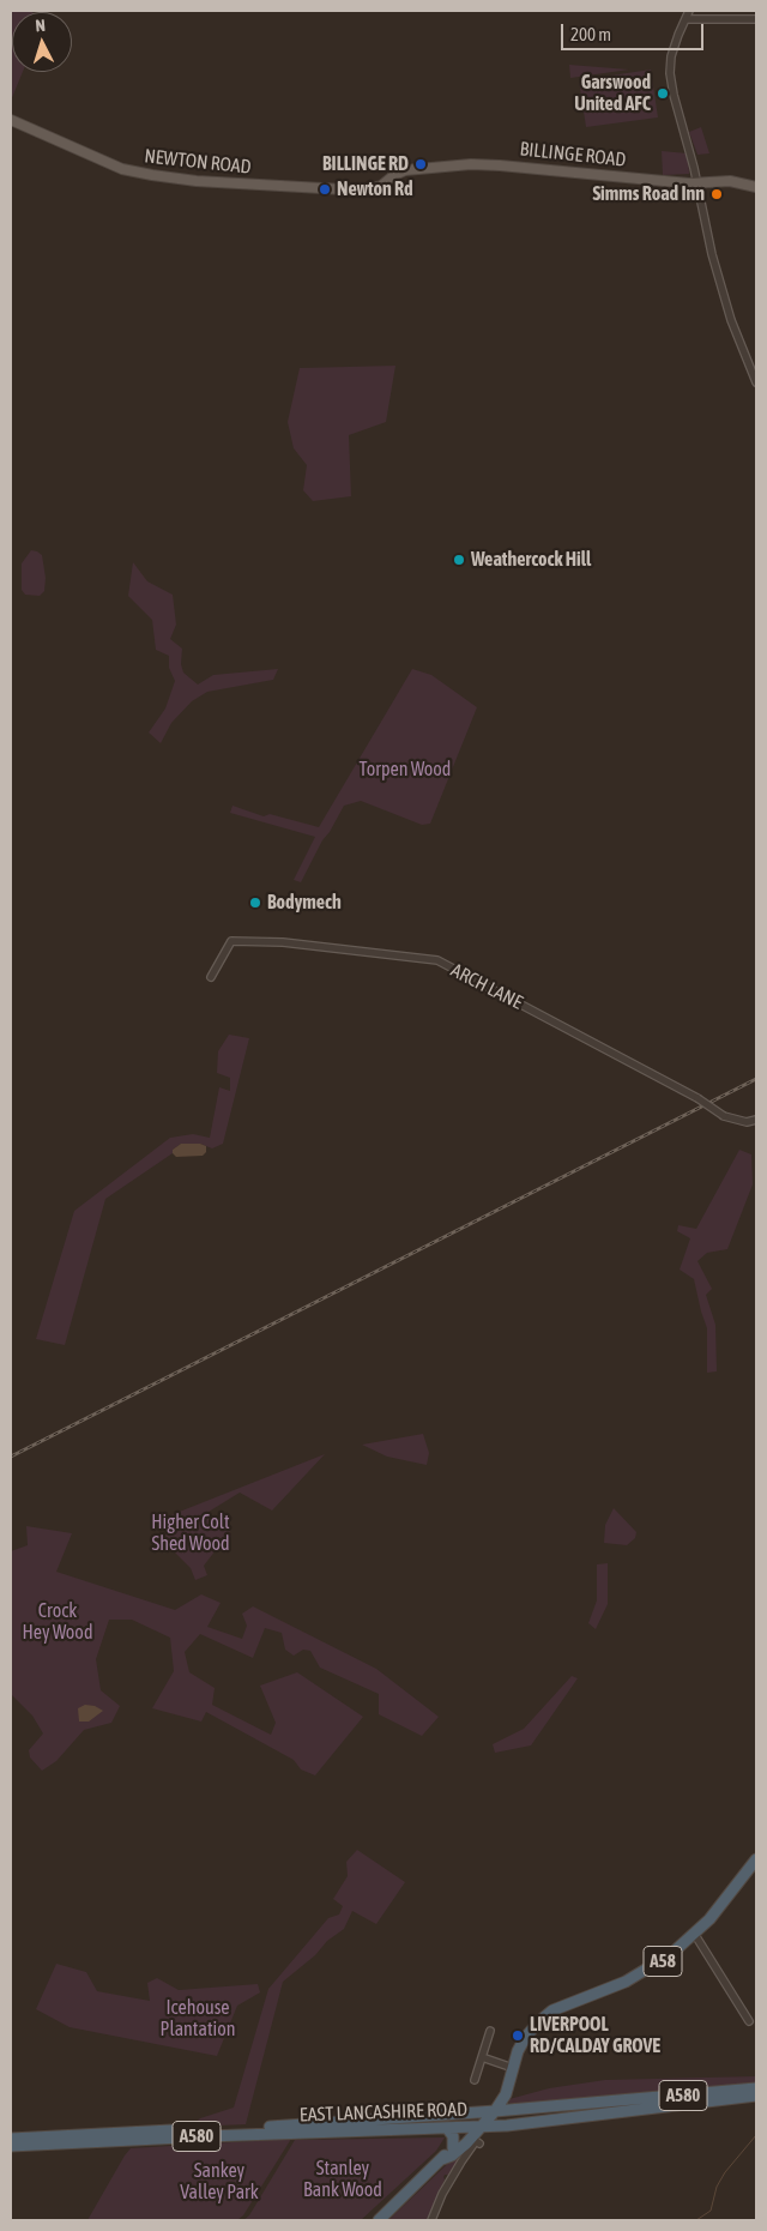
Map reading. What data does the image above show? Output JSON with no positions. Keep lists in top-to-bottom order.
{
  "streets": {
    "highway": ["A58", "A580", "EAST LANCASHIRE ROAD"],
    "main road": ["BILLINGE ROAD", "NEWTON ROAD"],
    "street": ["ARCH LANE"]
  },
  "crossings": [
    ["BILLINGE ROAD", "NEWTON ROAD"],
    ["A58", "EAST LANCASHIRE ROAD"]
  ],
  "parks": [
    "Torpen Wood",
    "Higher Colt Shed Wood",
    "Crock Hey Wood",
    "Icehouse Plantation",
    "Stanley Bank Wood",
    "Sankey Valley Park"
  ],
  "places": [
    "Garswood United AFC",
    "BILLINGE RD",
    "Newton Rd",
    "Simms Road Inn",
    "Weathercock Hill",
    "Bodymech",
    "LIVERPOOL RD/CALDAY GROVE"
  ],
  "scale_bar": "200 m",
  "north": "top"
}
